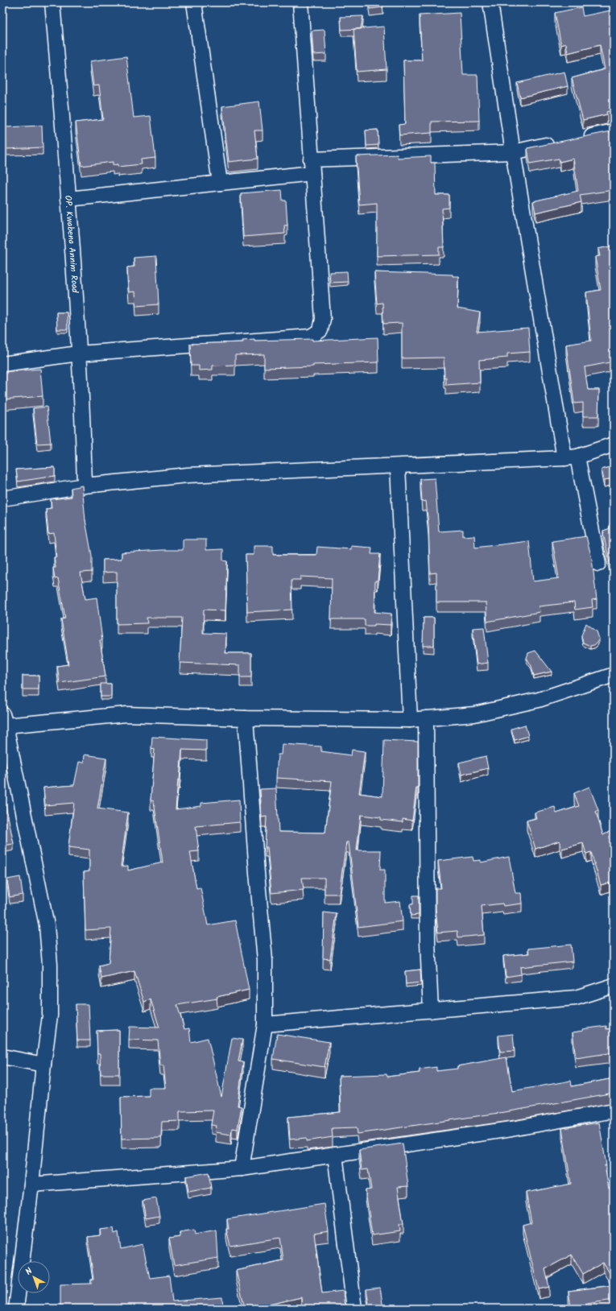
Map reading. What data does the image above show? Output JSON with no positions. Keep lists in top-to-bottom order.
{
  "streets": {
    "street": ["OP. Kwabena Annim Road"]
  },
  "north": "top left"
}
